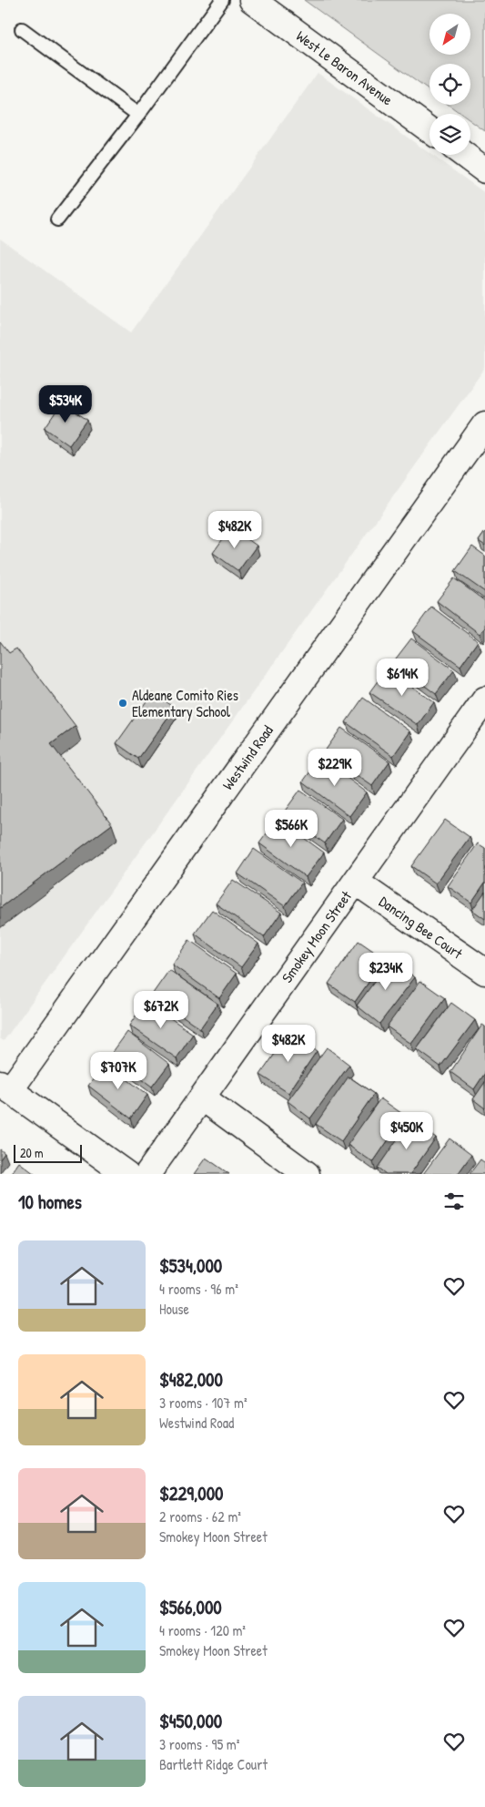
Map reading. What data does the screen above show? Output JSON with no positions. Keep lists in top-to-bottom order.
{
  "streets": {
    "street": [
      "West Le Baron Avenue",
      "Westwind Road",
      "Dancing Bee Court",
      "Smokey Moon Street"
    ]
  },
  "crossings": [
    ["Dancing Bee Court", "Smokey Moon Street"]
  ],
  "places": ["Aldeane Comito Ries Elementary School"],
  "scale_bar": "20 m",
  "north": "bottom left",
  "page": {
    "price": [
      "$534K",
      "$482K",
      "$614K",
      "$229K",
      "$566K",
      "$234K",
      "$672K",
      "$482K",
      "$707K",
      "$450K"
    ],
    "scale": "20 m",
    "heading": "10 homes",
    "list": [
      {
        "name": "$534,000",
        "note": "4 rooms · 96 m² · House"
      },
      {
        "name": "$482,000",
        "note": "3 rooms · 107 m² · Westwind Road"
      },
      {
        "name": "$229,000",
        "note": "2 rooms · 62 m² · Smokey Moon Street"
      },
      {
        "name": "$566,000",
        "note": "4 rooms · 120 m² · Smokey Moon Street"
      },
      {
        "name": "$450,000",
        "note": "3 rooms · 95 m² · Bartlett Ridge Court"
      }
    ]
  }
}
